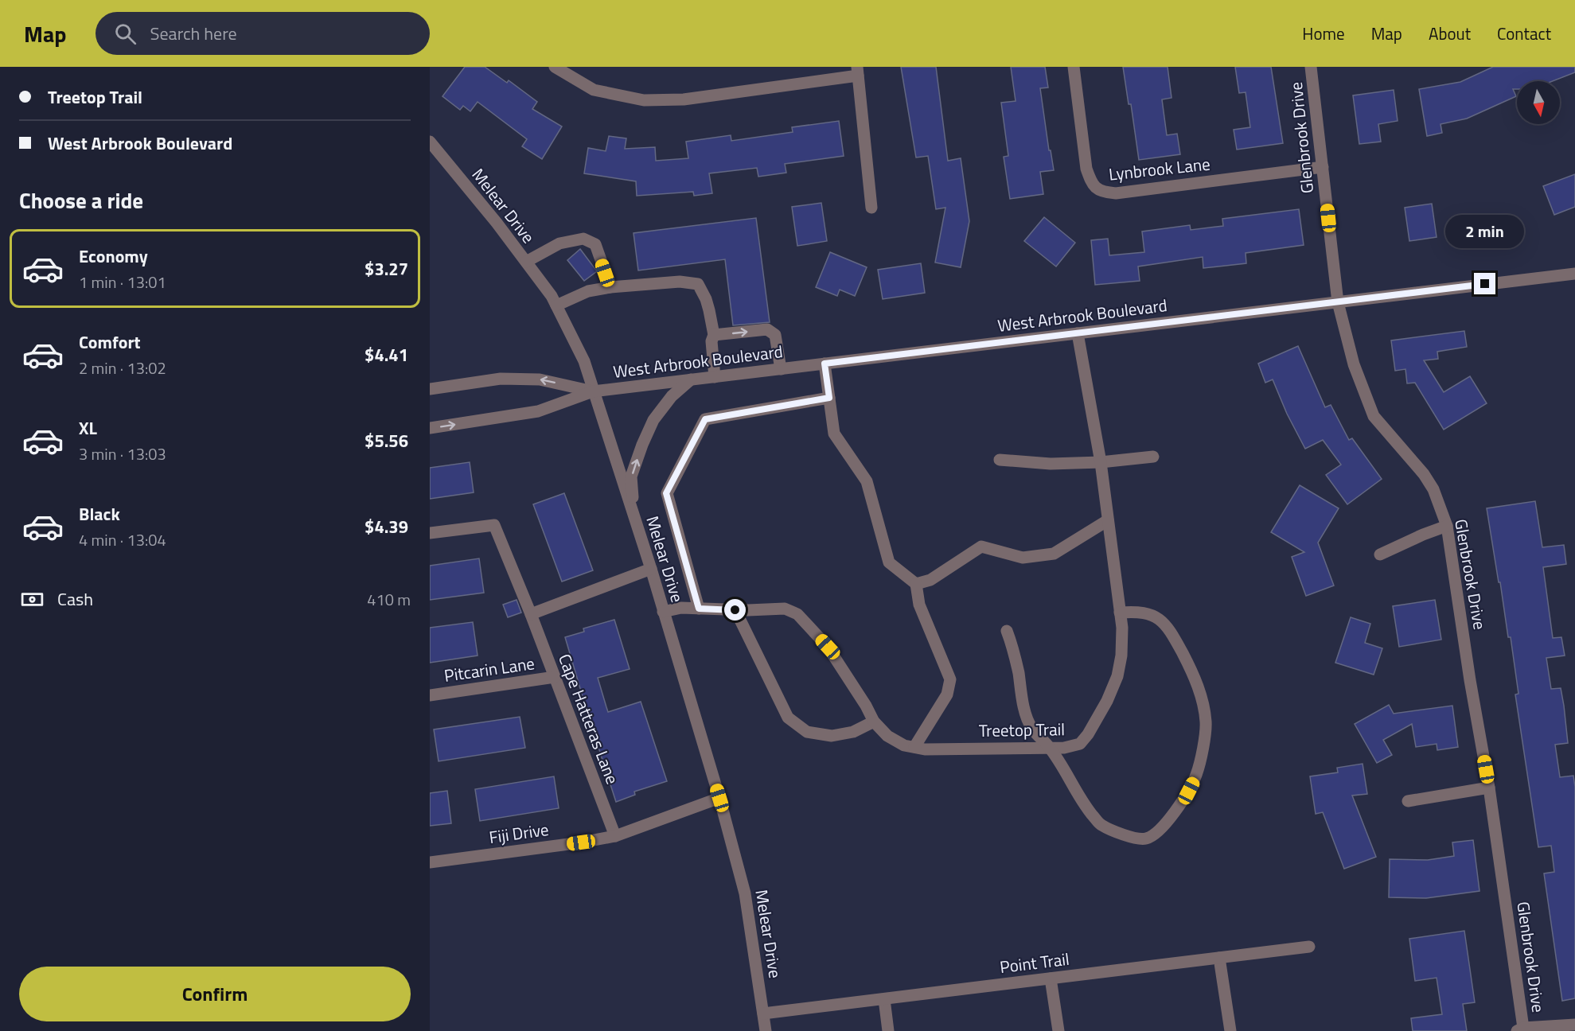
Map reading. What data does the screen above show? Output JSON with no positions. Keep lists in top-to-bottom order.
{
  "streets": {
    "street": [
      "Glenbrook Drive",
      "Lynbrook Lane",
      "Melear Drive",
      "West Arbrook Boulevard",
      "Pitcarin Lane",
      "Cape Hatteras Lane",
      "Treetop Trail",
      "Fiji Drive",
      "Point Trail"
    ]
  },
  "crossings": [
    ["Glenbrook Drive", "Lynbrook Lane"],
    ["Glenbrook Drive", "West Arbrook Boulevard"],
    ["Melear Drive", "West Arbrook Boulevard"],
    ["Melear Drive", "Treetop Trail"],
    ["Melear Drive", "Fiji Drive"],
    ["Melear Drive", "Point Trail"],
    ["West Arbrook Boulevard", "Treetop Trail"],
    ["Pitcarin Lane", "Cape Hatteras Lane"],
    ["Cape Hatteras Lane", "Fiji Drive"]
  ],
  "north": "bottom",
  "page": {
    "header": "Map",
    "search": "Search here",
    "nav": [
      "Home",
      "Map",
      "About",
      "Contact"
    ],
    "banner": ["Treetop Trail", "West Arbrook Boulevard"],
    "heading": "Choose a ride",
    "bubble": "2 min",
    "list": [
      {
        "name": "Economy",
        "note": "1 min · 13:01",
        "value": "$3.27"
      },
      {
        "name": "Comfort",
        "note": "2 min · 13:02",
        "value": "$4.41"
      },
      {
        "name": "XL",
        "note": "3 min · 13:03",
        "value": "$5.56"
      },
      {
        "name": "Black",
        "note": "4 min · 13:04",
        "value": "$4.39"
      }
    ],
    "pay": ["Cash", "410 m"],
    "buttons": "Confirm"
  }
}
